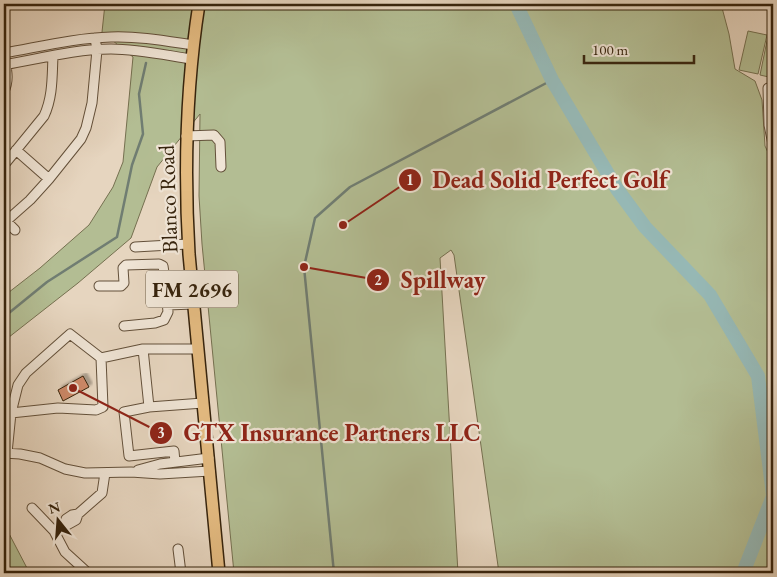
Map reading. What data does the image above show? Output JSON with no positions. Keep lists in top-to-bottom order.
{
  "streets": {
    "main road": ["Blanco Road", "FM 2696"]
  },
  "places": ["Dead Solid Perfect Golf", "Spillway", "GTX Insurance Partners LLC"],
  "scale_bar": "100 m",
  "north": "top"
}
